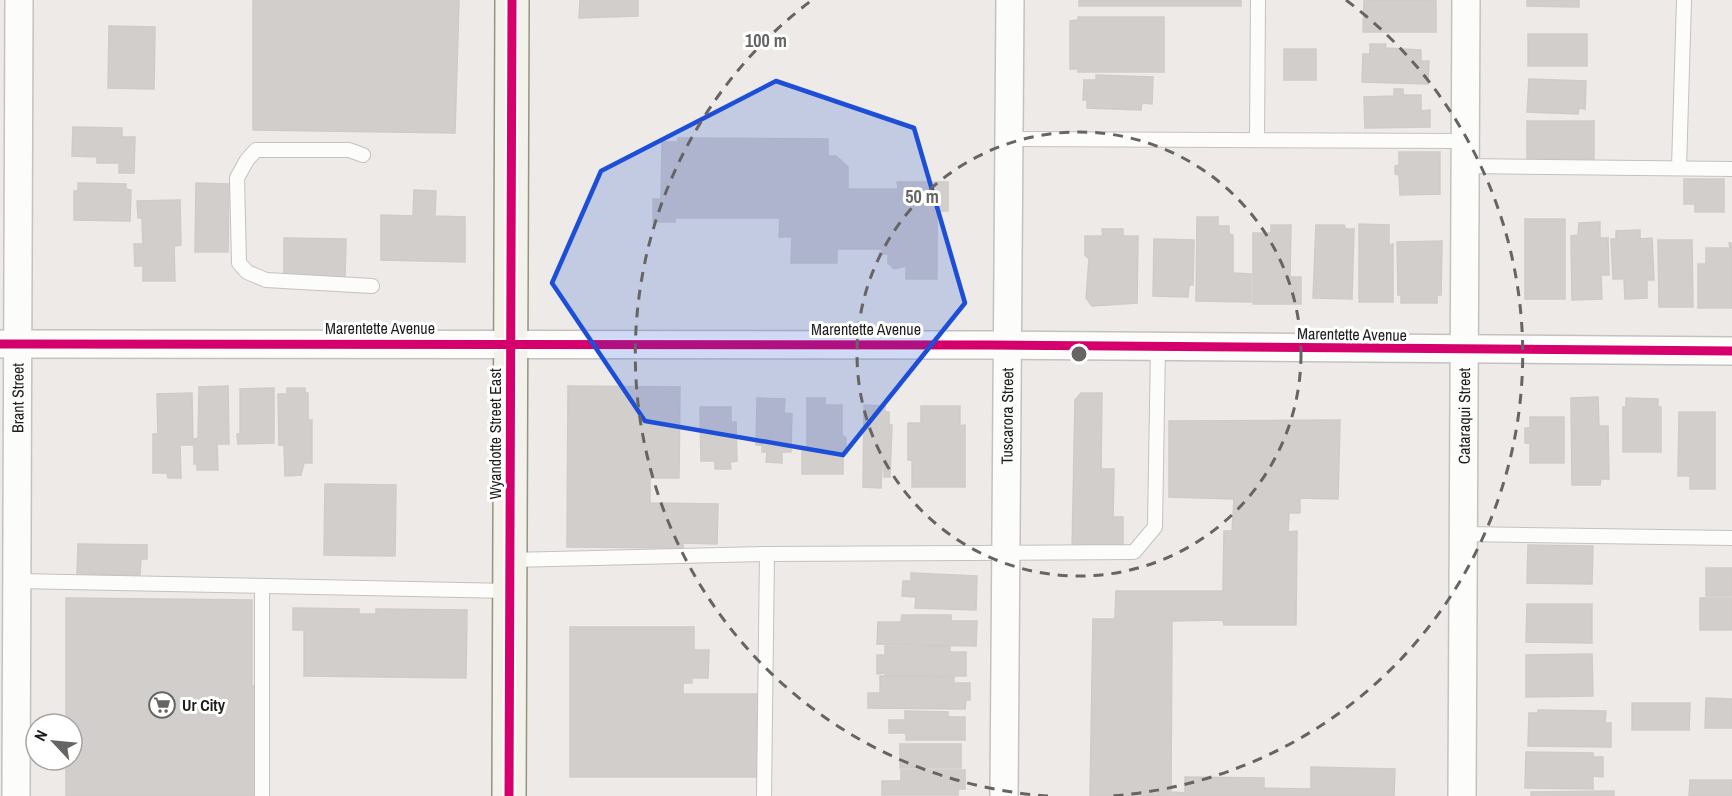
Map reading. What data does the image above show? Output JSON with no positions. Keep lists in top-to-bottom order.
{
  "streets": {
    "main road": ["Wyandotte Street East"],
    "street": [
      "Marentette Avenue",
      "Brant Street",
      "Tuscarora Street",
      "Cataraqui Street"
    ]
  },
  "crossings": [
    ["Marentette Avenue", "Brant Street"],
    ["Marentette Avenue", "Tuscarora Street"],
    ["Marentette Avenue", "Cataraqui Street"],
    ["Marentette Avenue", "Wyandotte Street East"]
  ],
  "places": {
    "supermarket": ["Ur City"]
  },
  "north": "top left",
  "rings": ["100 m", "50 m"]
}
